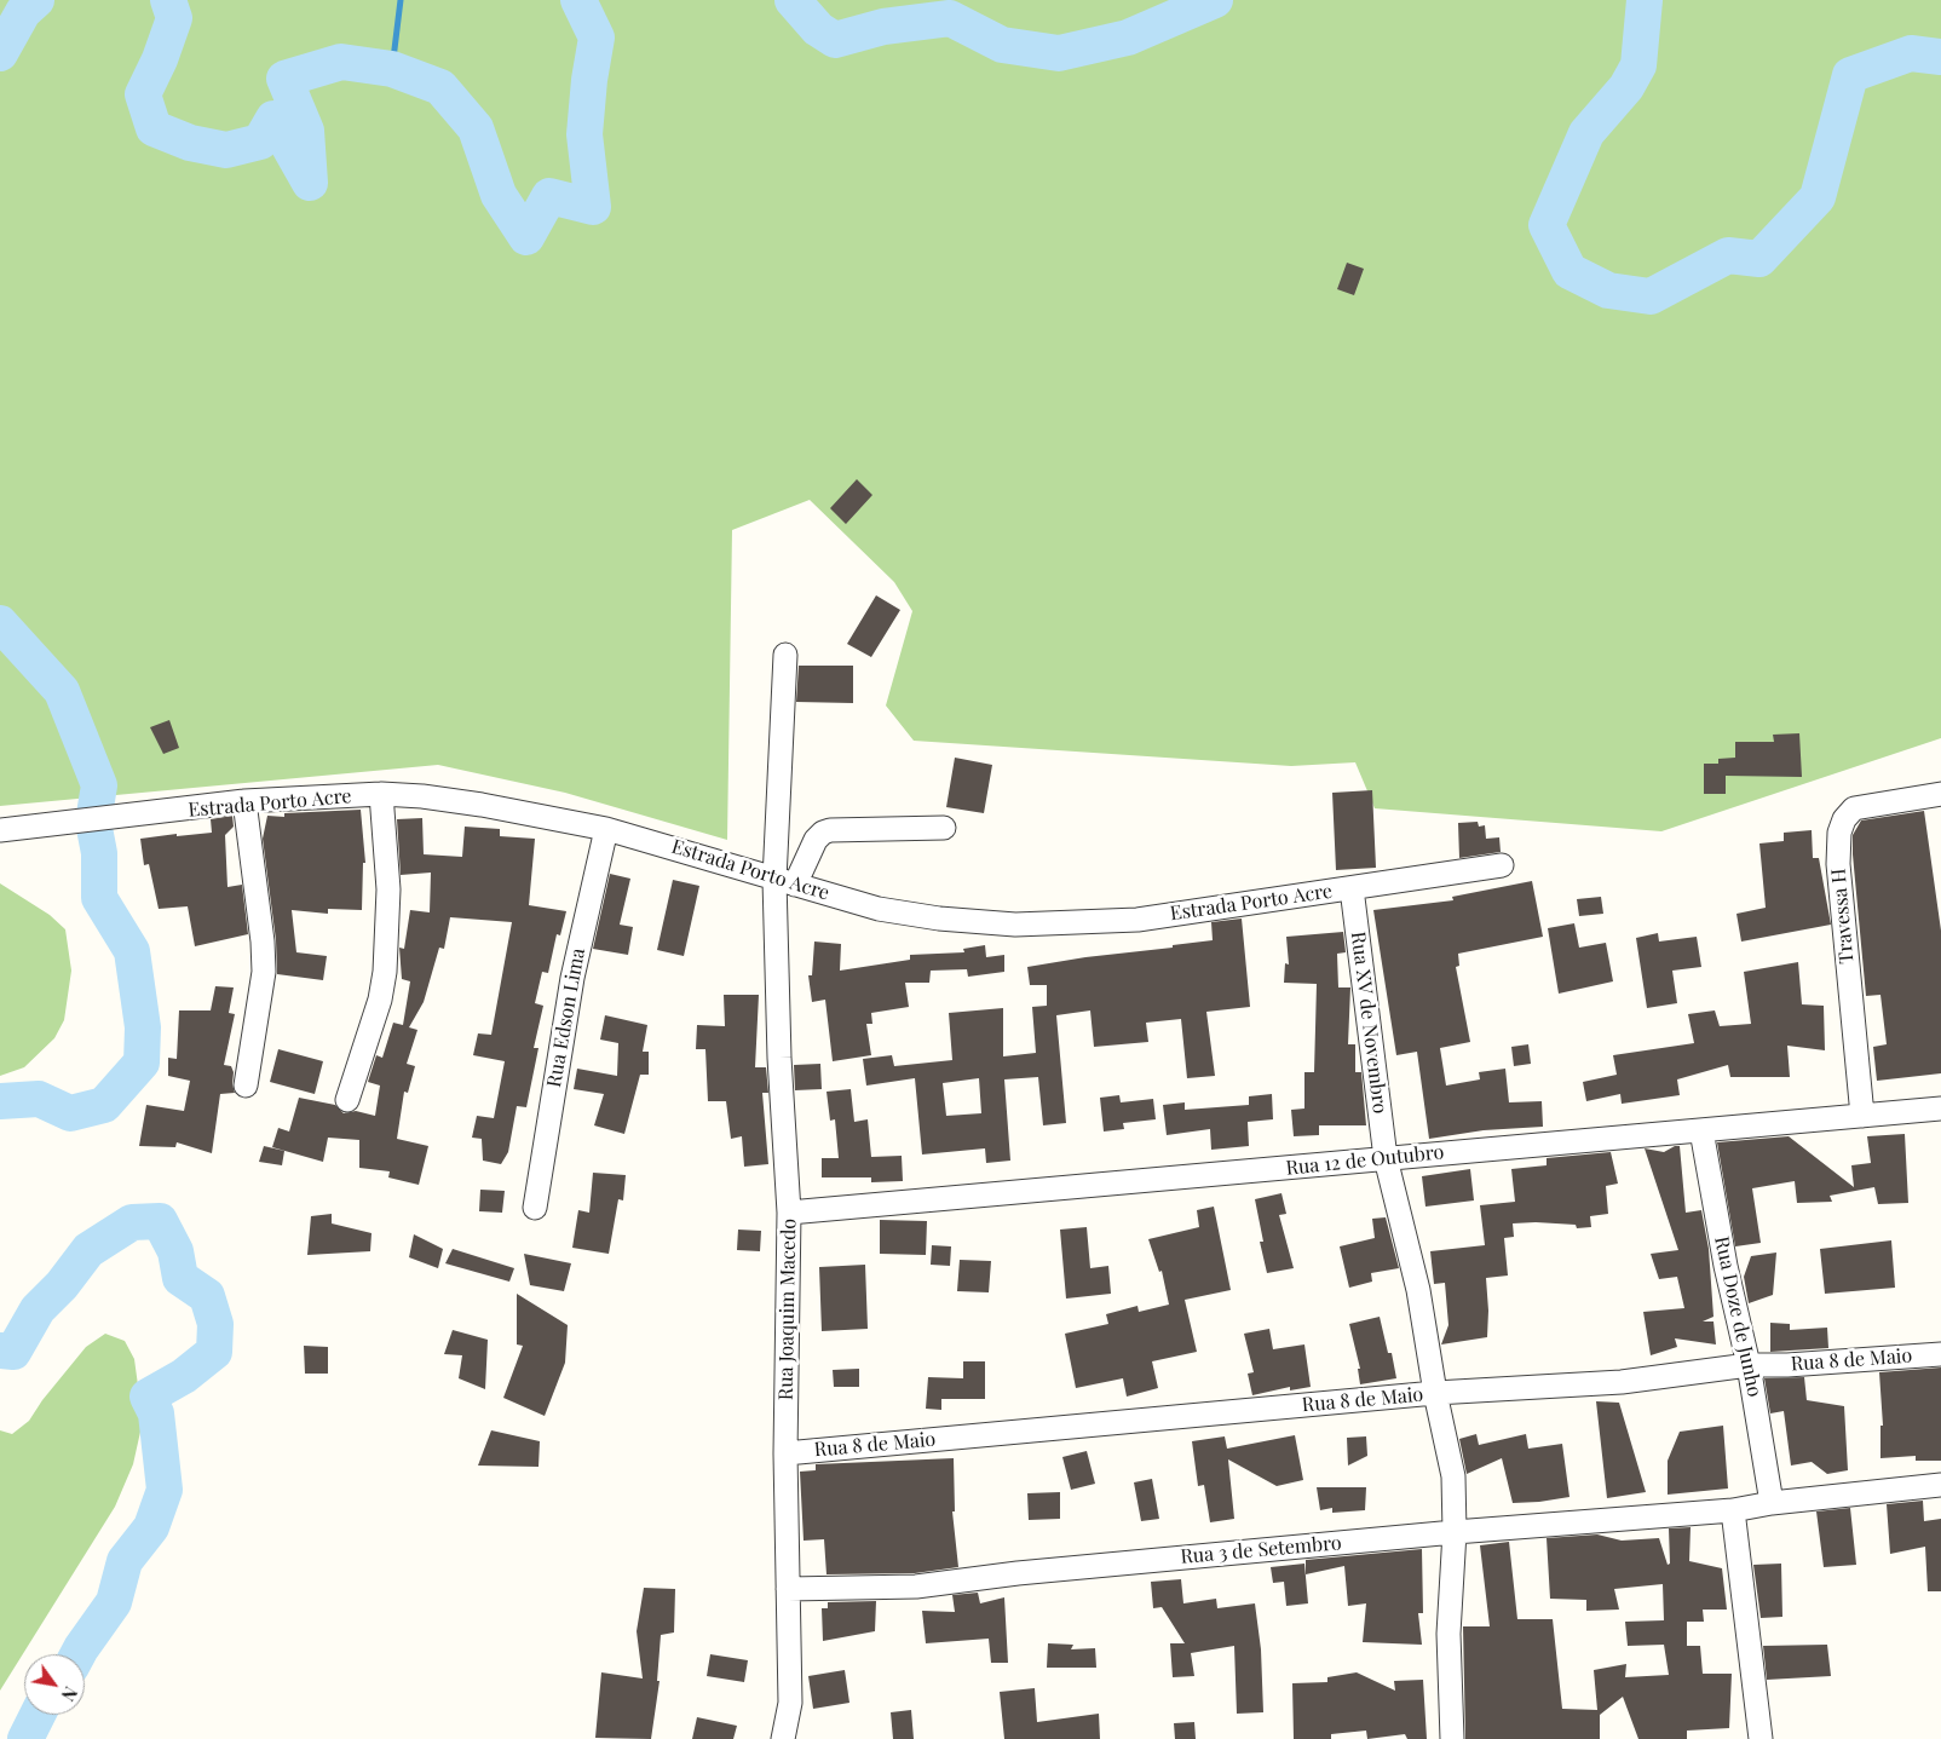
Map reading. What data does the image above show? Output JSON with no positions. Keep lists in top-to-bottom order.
{
  "streets": {
    "street": [
      "Estrada Porto Acre",
      "Travessa H",
      "Rua Edson Lima",
      "Rua XV de Novembro",
      "Rua 12 de Outubro",
      "Rua Joaquim Macedo",
      "Rua Doze de Junho",
      "Rua 8 de Maio",
      "Rua 3 de Setembro"
    ]
  },
  "crossings": [
    ["Estrada Porto Acre", "Rua Edson Lima"],
    ["Estrada Porto Acre", "Rua XV de Novembro"],
    ["Estrada Porto Acre", "Rua Joaquim Macedo"],
    ["Travessa H", "Rua 12 de Outubro"],
    ["Rua XV de Novembro", "Rua 12 de Outubro"],
    ["Rua XV de Novembro", "Rua 8 de Maio"],
    ["Rua XV de Novembro", "Rua 3 de Setembro"],
    ["Rua 12 de Outubro", "Rua Joaquim Macedo"],
    ["Rua 12 de Outubro", "Rua Doze de Junho"],
    ["Rua Joaquim Macedo", "Rua 8 de Maio"],
    ["Rua Joaquim Macedo", "Rua 3 de Setembro"],
    ["Rua Doze de Junho", "Rua 8 de Maio"],
    ["Rua Doze de Junho", "Rua 3 de Setembro"]
  ],
  "north": "bottom right"
}
